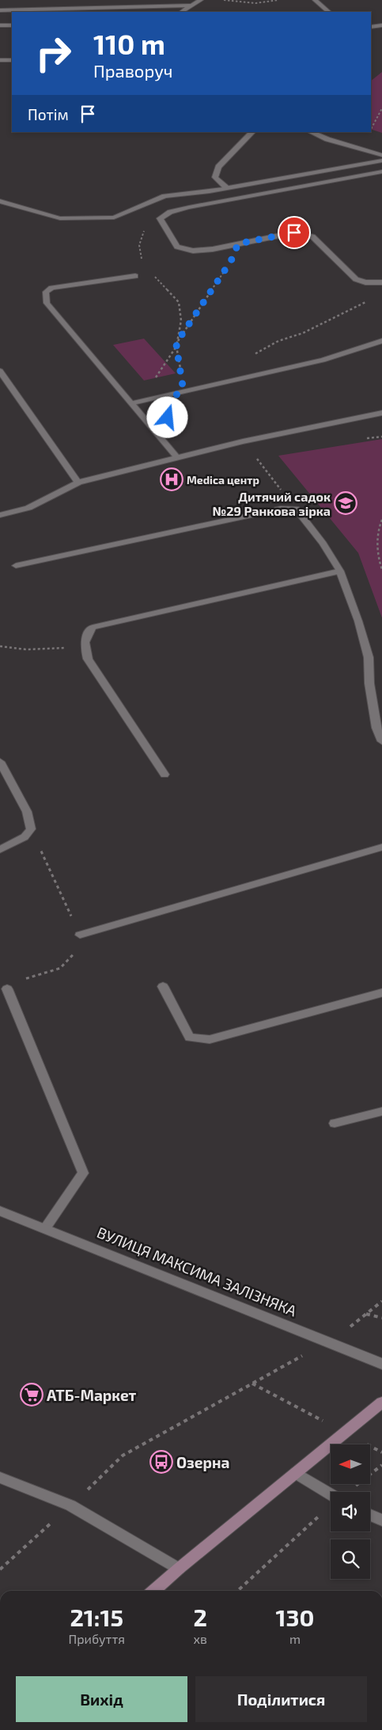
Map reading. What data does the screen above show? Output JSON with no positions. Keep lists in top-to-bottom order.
{
  "streets": {
    "street": ["ВУЛИЦЯ МАКСИМА ЗАЛІЗНЯКА"]
  },
  "places": {
    "hospital": ["Medica центр"],
    "school or university": ["Дитячий садок №29 Ранкова зірка"],
    "supermarket": ["АТБ-Маркет"],
    "bus stop": ["Озерна"]
  },
  "north": "left",
  "page": {
    "turn": ["110 m", "Праворуч"],
    "then": "Потім",
    "eta": [
      "21:15",
      "Прибуття",
      "2",
      "хв",
      "130",
      "m"
    ],
    "buttons": ["Вихід", "Поділитися"]
  }
}
